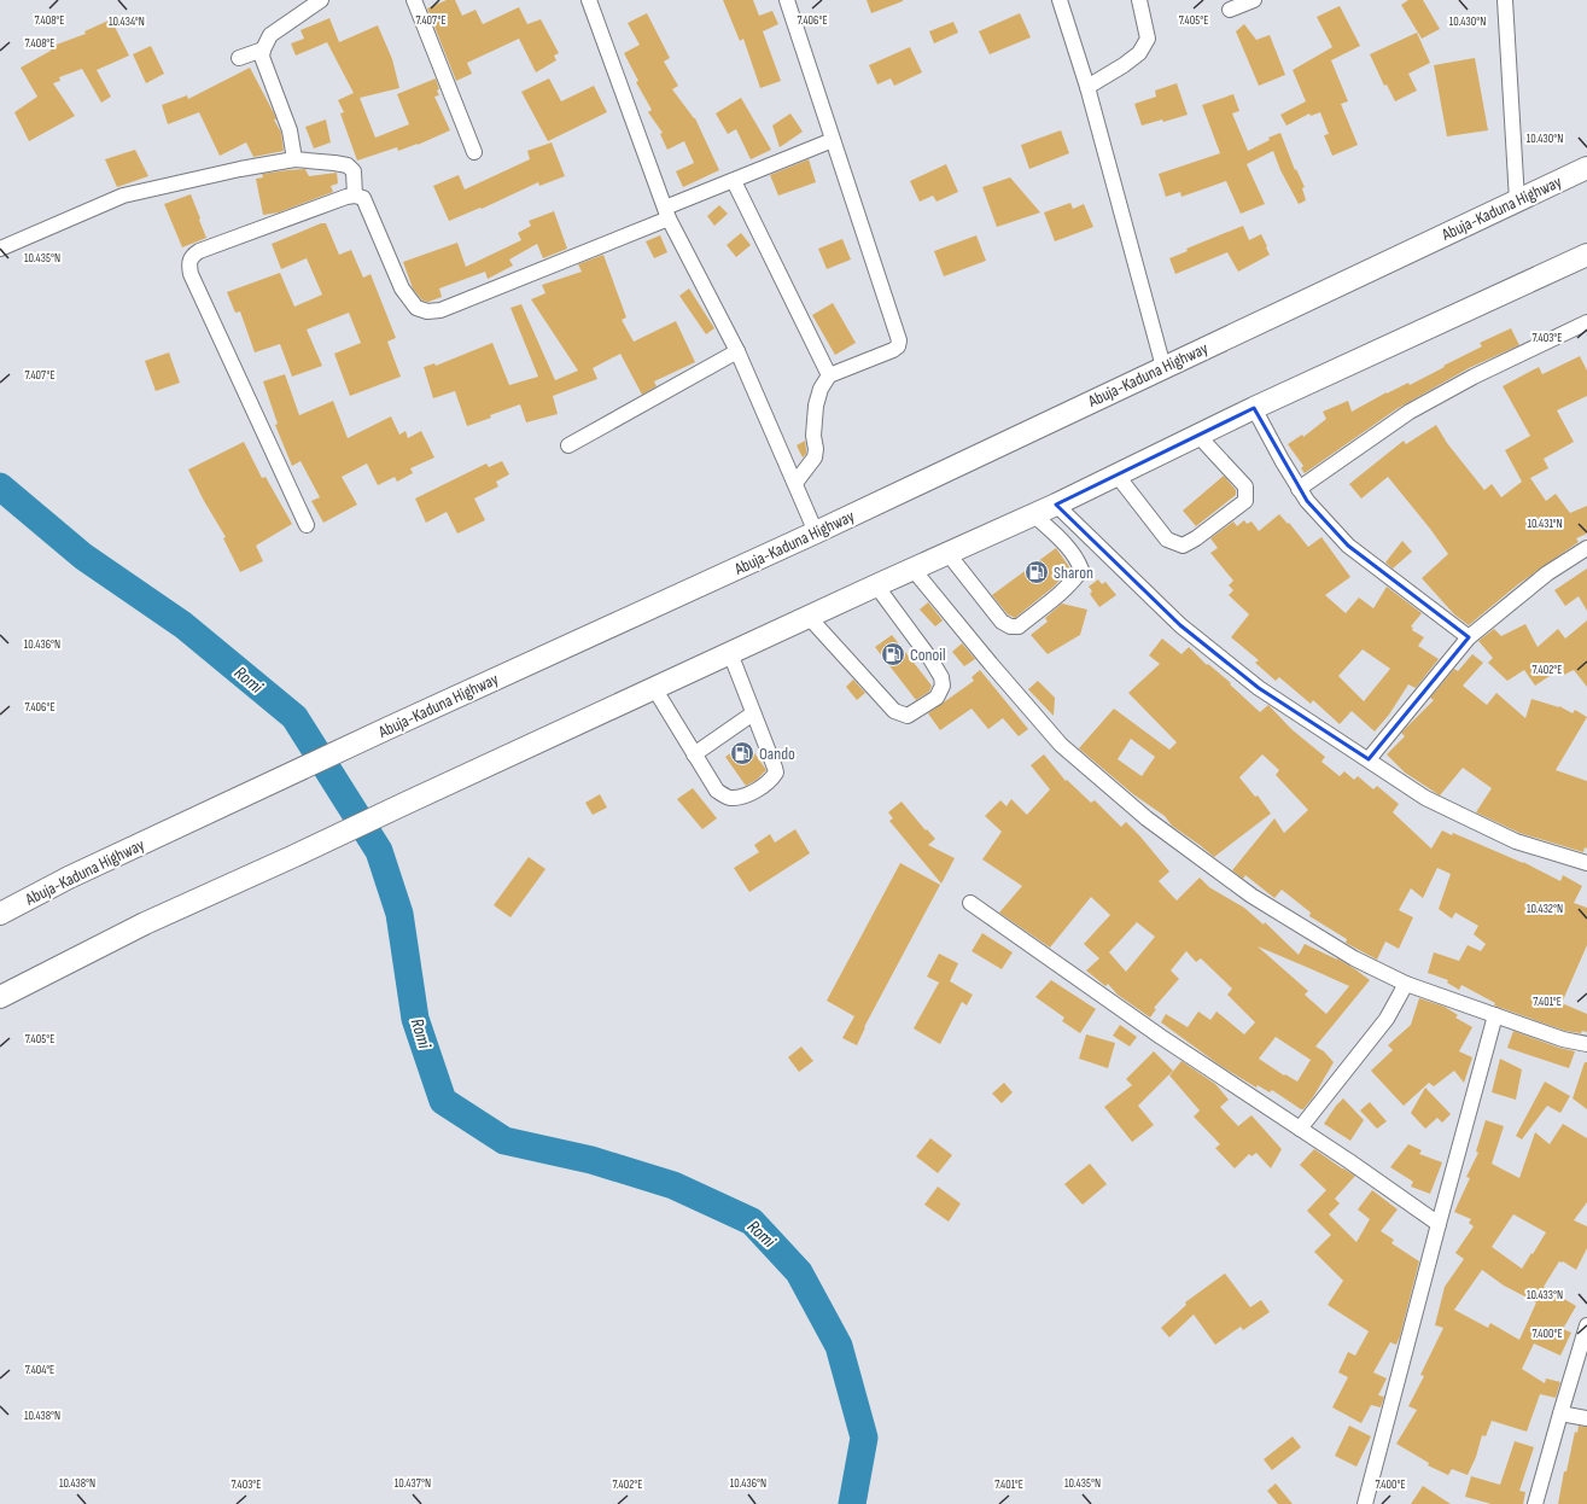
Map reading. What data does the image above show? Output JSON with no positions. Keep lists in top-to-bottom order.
{
  "streets": {
    "highway": ["Abuja-Kaduna Highway"]
  },
  "water": ["Romi"],
  "places": {
    "fuel station": ["Sharon", "Conoil", "Oando"]
  },
  "coordinates": [
    "7.408°E",
    "7.407°E",
    "7.406°E",
    "7.405°E",
    "10.430°N",
    "10.434°N",
    "10.435°N",
    "7.403°E",
    "10.431°N",
    "10.436°N",
    "7.402°E",
    "10.432°N",
    "7.401°E",
    "10.433°N",
    "7.400°E",
    "7.404°E",
    "10.438°N",
    "10.437°N"
  ]
}
